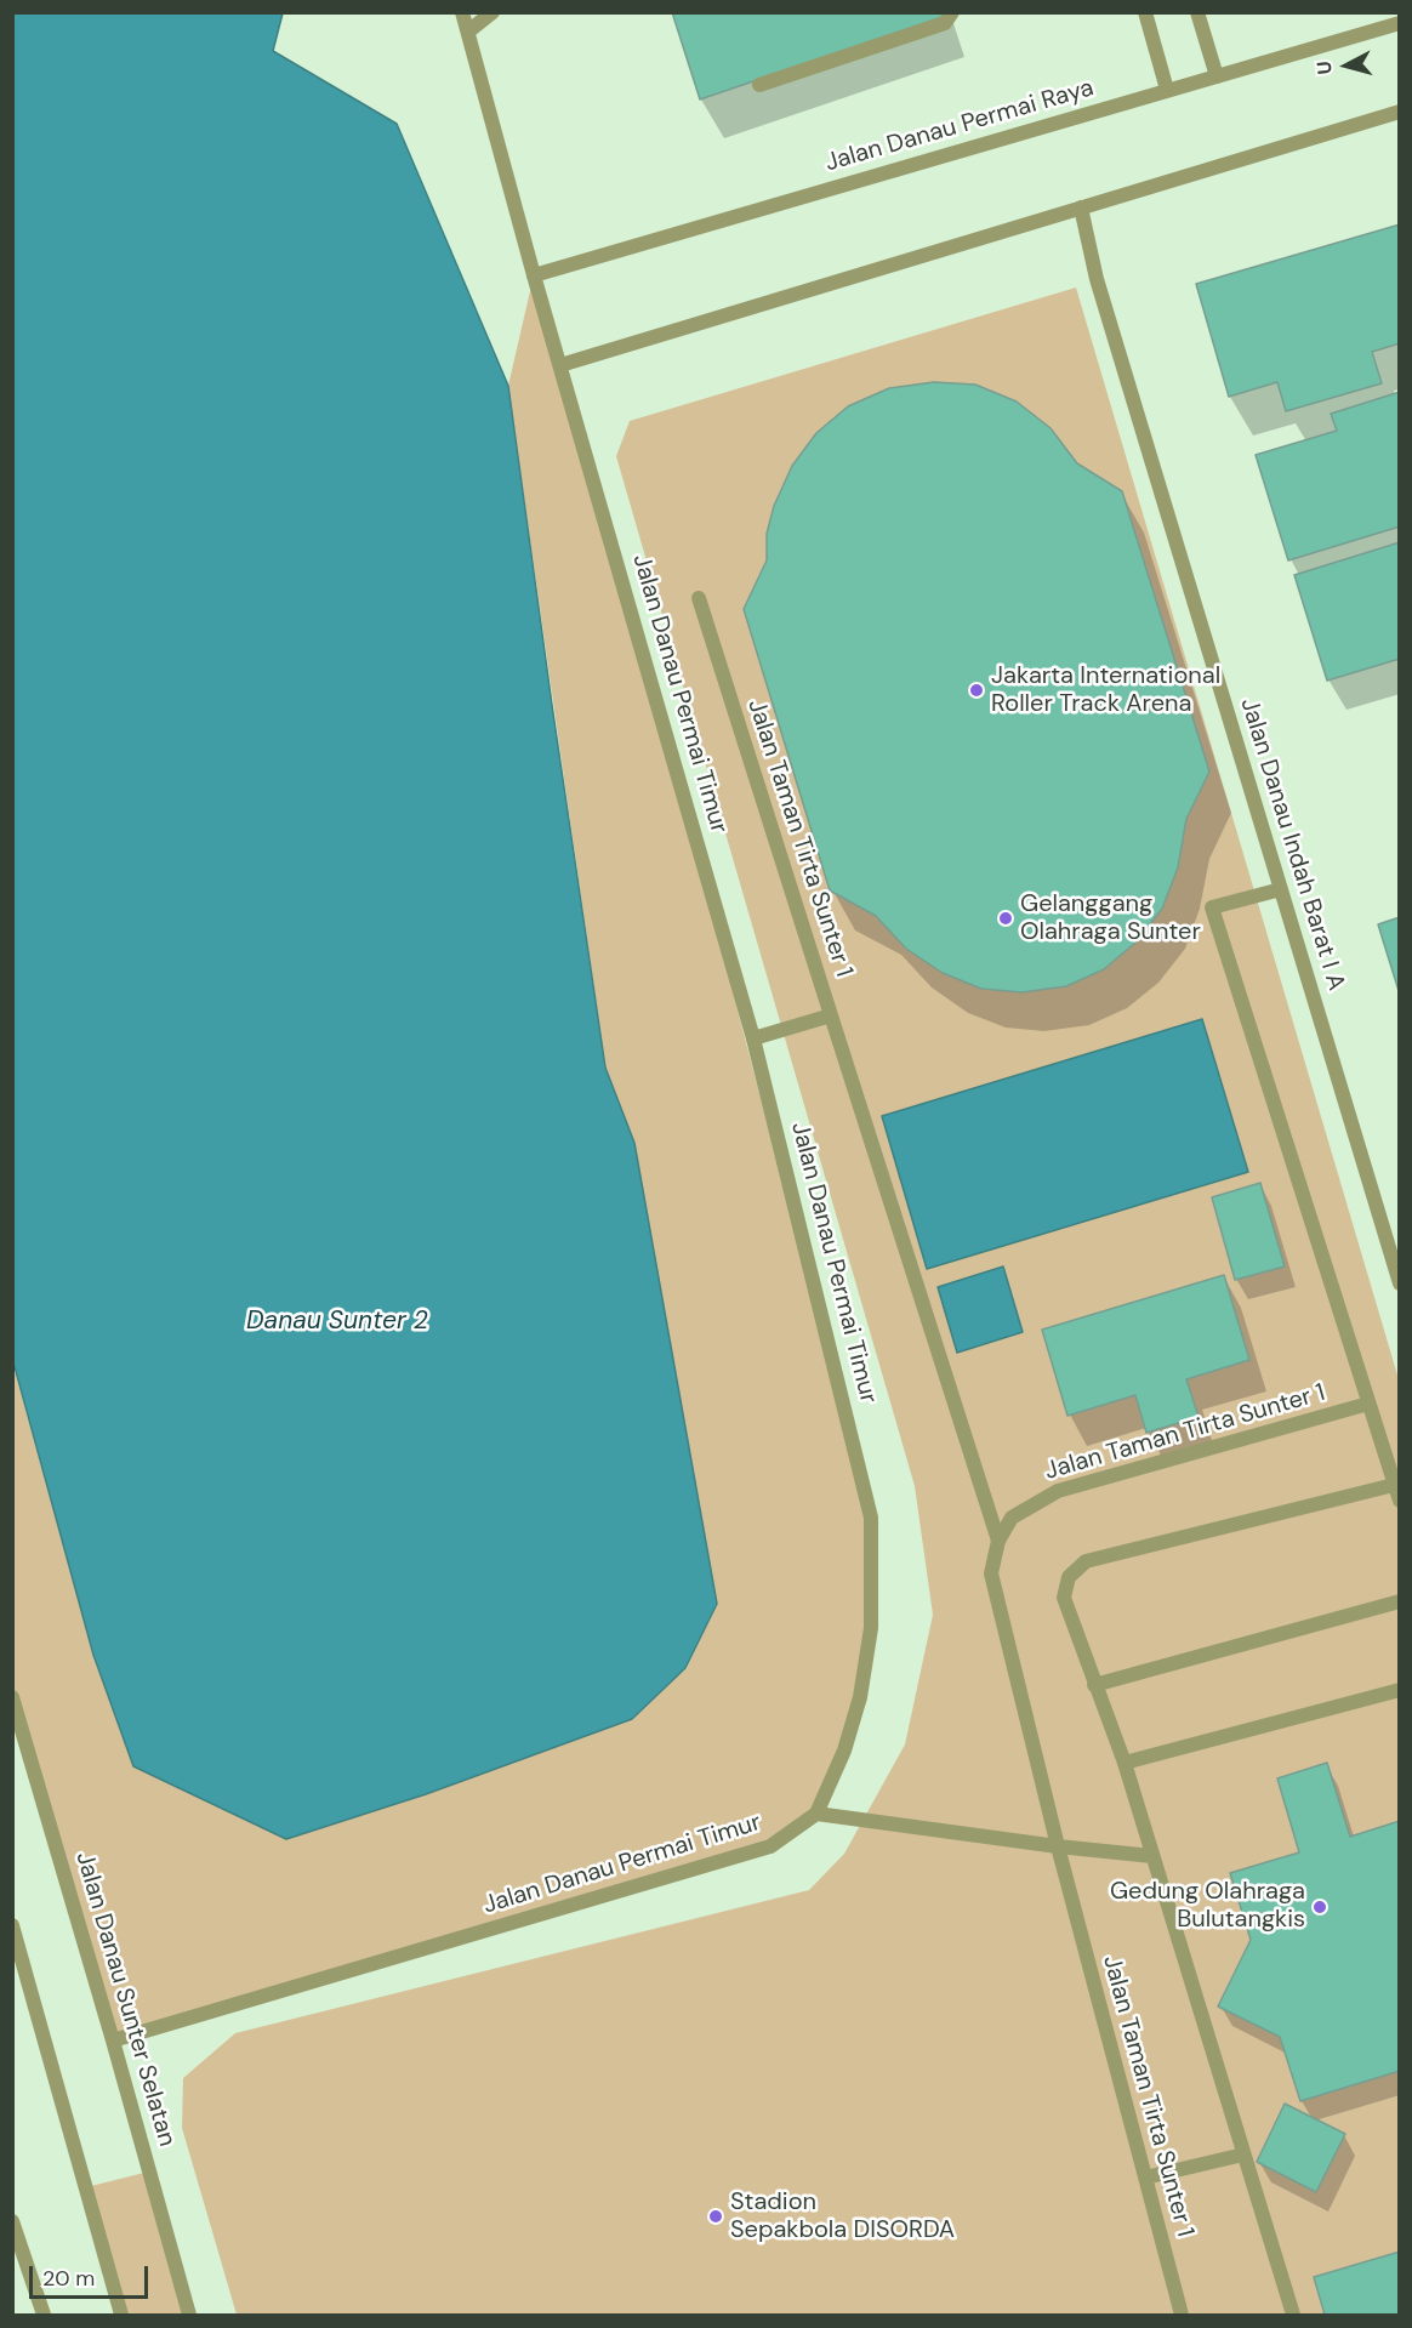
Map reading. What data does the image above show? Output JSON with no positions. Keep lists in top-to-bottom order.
{
  "streets": {
    "street": [
      "Jalan Danau Permai Raya",
      "Jalan Danau Permai Timur",
      "Jalan Taman Tirta Sunter 1",
      "Jalan Danau Indah Barat I A",
      "Jalan Danau Sunter Selatan"
    ]
  },
  "crossings": [
    ["Jalan Danau Permai Raya", "Jalan Danau Permai Timur"],
    ["Jalan Danau Permai Timur", "Jalan Taman Tirta Sunter 1"],
    ["Jalan Danau Permai Timur", "Jalan Danau Sunter Selatan"]
  ],
  "water": ["Danau Sunter 2"],
  "places": [
    "Jakarta International Roller Track Arena",
    "Gelanggang Olahraga Sunter",
    "Gedung Olahraga Bulutangkis",
    "Stadion Sepakbola DISORDA"
  ],
  "scale_bar": "20 m",
  "north": "left"
}
